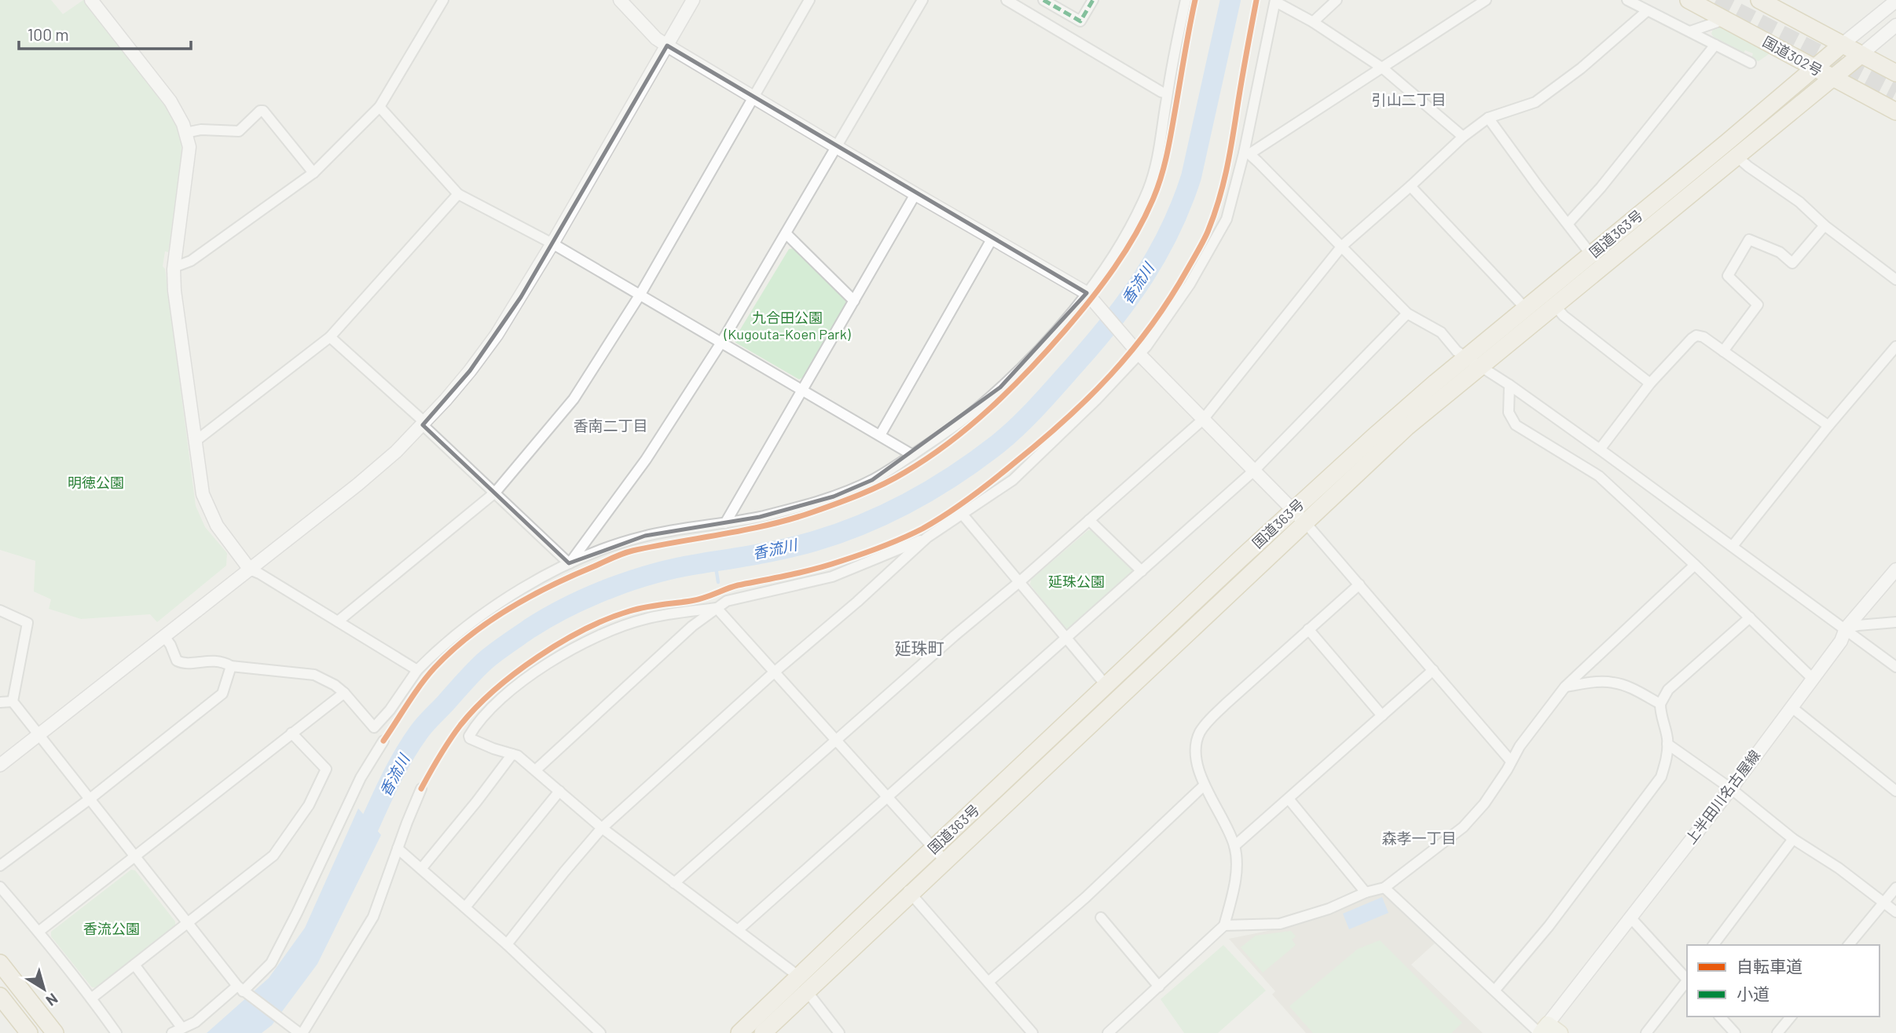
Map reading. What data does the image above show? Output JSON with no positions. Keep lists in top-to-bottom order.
{
  "streets": {
    "highway": ["国道302号", "国道363号"],
    "street": ["上半田川名古屋線"]
  },
  "crossings": [
    ["国道302号", "国道363号"]
  ],
  "districts": [
    "引山二丁目",
    "香南二丁目",
    "延珠町",
    "森孝一丁目"
  ],
  "water": ["香流川"],
  "parks": [
    "九合田公園 (Kugouta-Koen Park)",
    "明徳公園",
    "延珠公園",
    "香流公園"
  ],
  "legend": ["自転車道", "小道"],
  "scale_bar": "100 m",
  "north": "bottom right"
}
